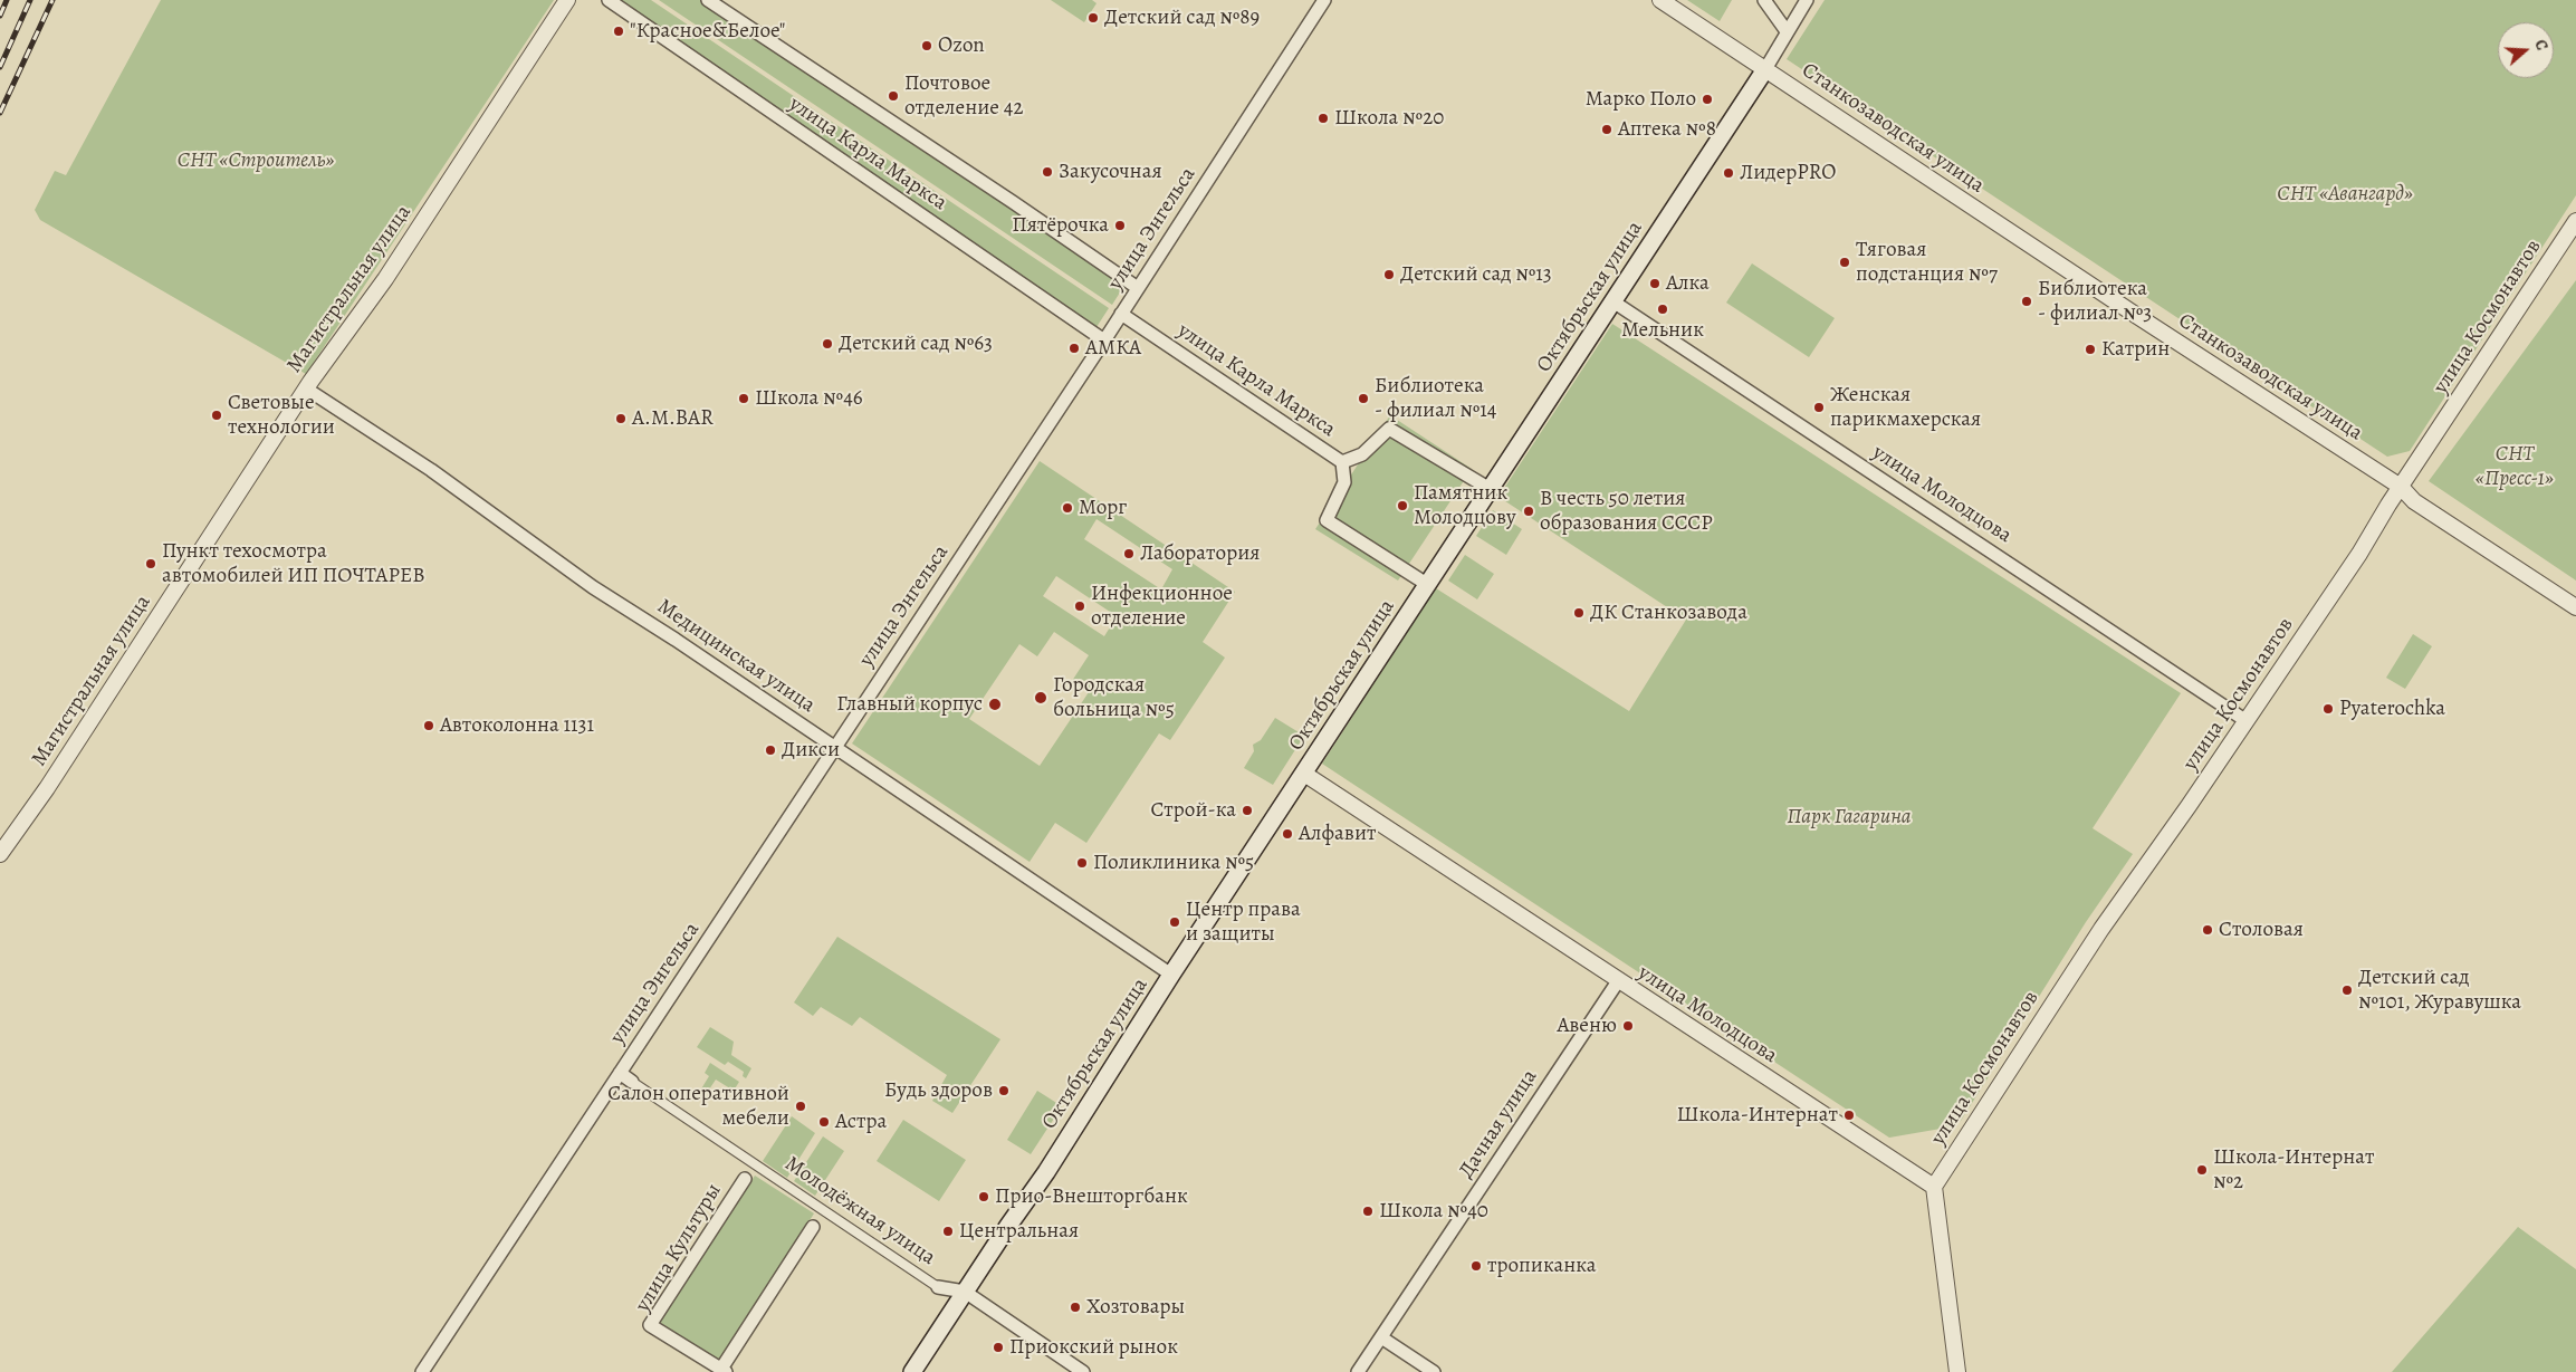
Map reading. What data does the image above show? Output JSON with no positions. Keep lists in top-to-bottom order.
{
  "streets": {
    "main road": ["Октябрьская улица"],
    "street": [
      "Станкозаводская улица",
      "улица Карла Маркса",
      "улица Энгельса",
      "Магистральная улица",
      "улица Космонавтов",
      "улица Молодцова",
      "Медицинская улица",
      "Дачная улица",
      "Молодёжная улица",
      "улица Культуры"
    ]
  },
  "crossings": [
    ["Станкозаводская улица", "Октябрьская улица"],
    ["Станкозаводская улица", "улица Космонавтов"],
    ["улица Карла Маркса", "улица Энгельса"],
    ["улица Карла Маркса", "Октябрьская улица"],
    ["улица Энгельса", "Медицинская улица"],
    ["улица Энгельса", "Молодёжная улица"],
    ["Магистральная улица", "Медицинская улица"],
    ["Октябрьская улица", "улица Молодцова"],
    ["Октябрьская улица", "Медицинская улица"],
    ["Октябрьская улица", "Молодёжная улица"],
    ["улица Космонавтов", "улица Молодцова"],
    ["улица Молодцова", "Дачная улица"]
  ],
  "parks": [
    "СНТ «Строитель»",
    "СНТ «Авангард»",
    "СНТ «Пресс-1»",
    "Парк Гагарина"
  ],
  "places": [
    "Детский сад №89",
    "\"Красное&Белое\"",
    "Ozon",
    "Почтовое отделение 42",
    "Марко Поло",
    "Школа №20",
    "Аптека №8",
    "Закусочная",
    "ЛидерPRO",
    "Пятёрочка",
    "Тяговая подстанция №7",
    "Детский сад №13",
    "Алка",
    "Библиотека - филиал №3",
    "Мельник",
    "Детский сад №63",
    "АМКА",
    "Катрин",
    "Школа №46",
    "Библиотека - филиал №14",
    "Женская парикмахерская",
    "Световые технологии",
    "А.М.BAR",
    "Памятник Молодцову",
    "Морг",
    "В честь 50 летия образования СССР",
    "Лаборатория",
    "Пункт техосмотра автомобилей ИП ПОЧТАРЕВ",
    "Инфекционное отделение",
    "ДК Станкозавода",
    "Городская больница №5",
    "Главный корпус",
    "Pyaterochka",
    "Автоколонна 1131",
    "Дикси",
    "Строй-ка",
    "Алфавит",
    "Поликлиника №5",
    "Центр права и защиты",
    "Столовая",
    "Детский сад №101, Журавушка",
    "Авеню",
    "Будь здоров",
    "Салон оперативной мебели",
    "Школа-Интернат",
    "Астра",
    "Школа-Интернат №2",
    "Прио-Внешторгбанк",
    "Школа №40",
    "Центральная",
    "тропиканка",
    "Хозтовары",
    "Приокский рынок"
  ],
  "north": "right"
}
